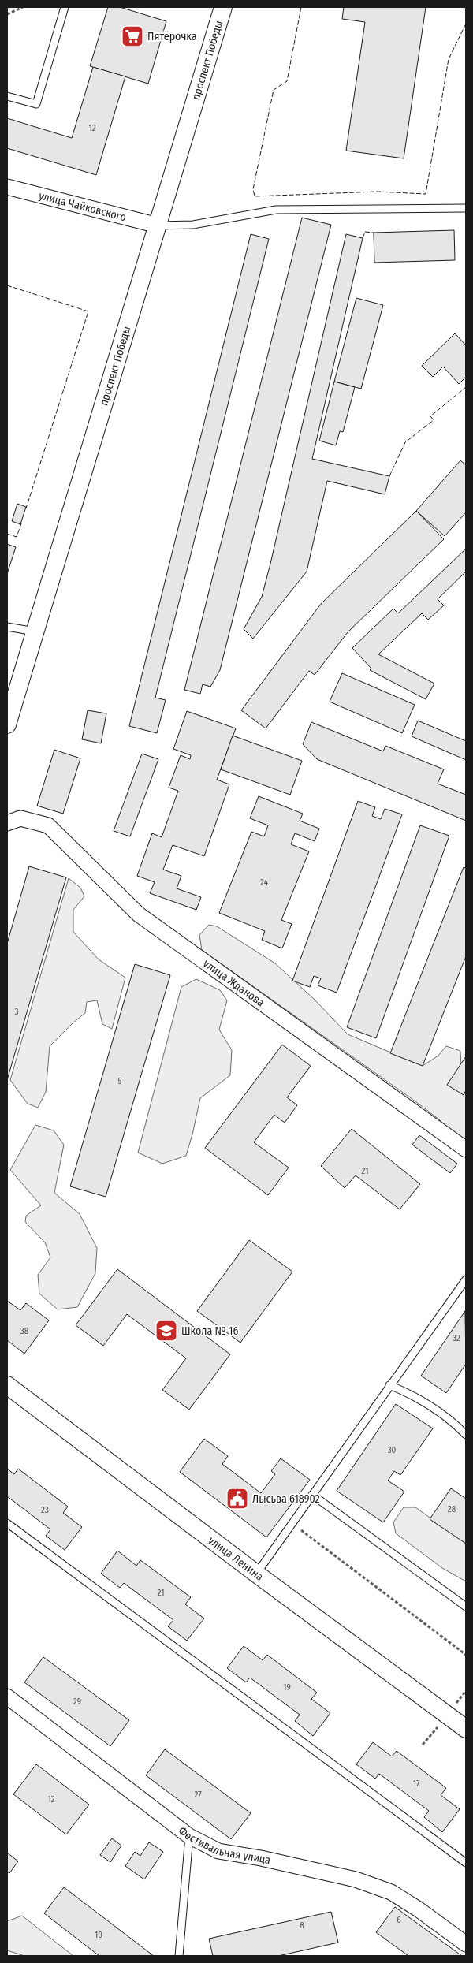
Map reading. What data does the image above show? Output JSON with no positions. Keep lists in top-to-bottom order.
{
  "streets": {
    "street": [
      "проспект Победы",
      "улица Чайковского",
      "улица Жданова",
      "улица Ленина",
      "Фестивальная улица"
    ]
  },
  "crossings": [
    ["проспект Победы", "улица Чайковского"]
  ],
  "places": {
    "supermarket": ["Пятёрочка"],
    "school or university": ["Школа № 16"],
    "public building": ["Лысьва 618902"]
  },
  "house_numbers": [
    "12",
    "24",
    "3",
    "5",
    "21",
    "38",
    "32",
    "30",
    "28",
    "23",
    "21",
    "19",
    "29",
    "17",
    "27",
    "12",
    "6",
    "8",
    "10"
  ]
}
